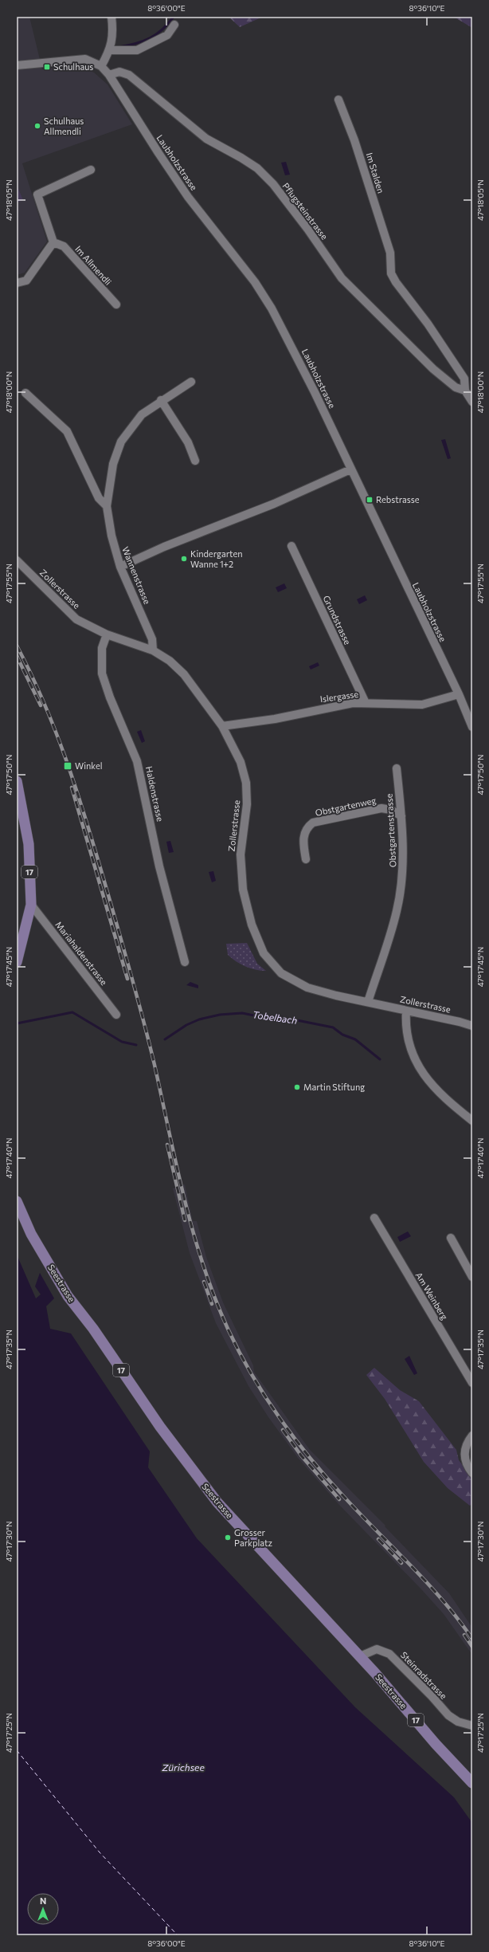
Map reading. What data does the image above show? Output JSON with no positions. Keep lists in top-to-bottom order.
{
  "streets": {
    "main road": ["17", "Seestrasse"],
    "street": [
      "Laubholzstrasse",
      "Im Stalden",
      "Pflugsteinstrasse",
      "Im Allmendli",
      "Wannenstrasse",
      "Zollerstrasse",
      "Grundstrasse",
      "Islergasse",
      "Haldenstrasse",
      "Obstgartenweg",
      "Obstgartenstrasse",
      "Mariahaldenstrasse",
      "Am Weinberg",
      "Steinradstrasse"
    ]
  },
  "crossings": [
    ["Laubholzstrasse", "Pflugsteinstrasse"],
    ["Laubholzstrasse", "Islergasse"],
    ["Im Stalden", "Pflugsteinstrasse"],
    ["Wannenstrasse", "Zollerstrasse"],
    ["Zollerstrasse", "Islergasse"],
    ["Zollerstrasse", "Haldenstrasse"],
    ["Zollerstrasse", "Obstgartenstrasse"],
    ["Grundstrasse", "Islergasse"],
    ["Obstgartenweg", "Obstgartenstrasse"],
    ["17", "Mariahaldenstrasse"],
    ["Seestrasse", "Steinradstrasse"]
  ],
  "water": ["Tobelbach", "Zürichsee"],
  "places": {
    "transit": ["Schulhaus", "Rebstrasse", "Winkel"],
    "other": [
      "Schulhaus Allmendli",
      "Kindergarten Wanne 1+2",
      "Martin Stiftung",
      "Grosser Parkplatz"
    ]
  },
  "north": "top",
  "coordinates": [
    "8°36'00\"E",
    "8°36'10\"E",
    "47°18'05\"N",
    "47°18'00\"N",
    "47°17'55\"N",
    "47°17'50\"N",
    "47°17'45\"N",
    "47°17'40\"N",
    "47°17'35\"N",
    "47°17'30\"N",
    "47°17'25\"N"
  ]
}
